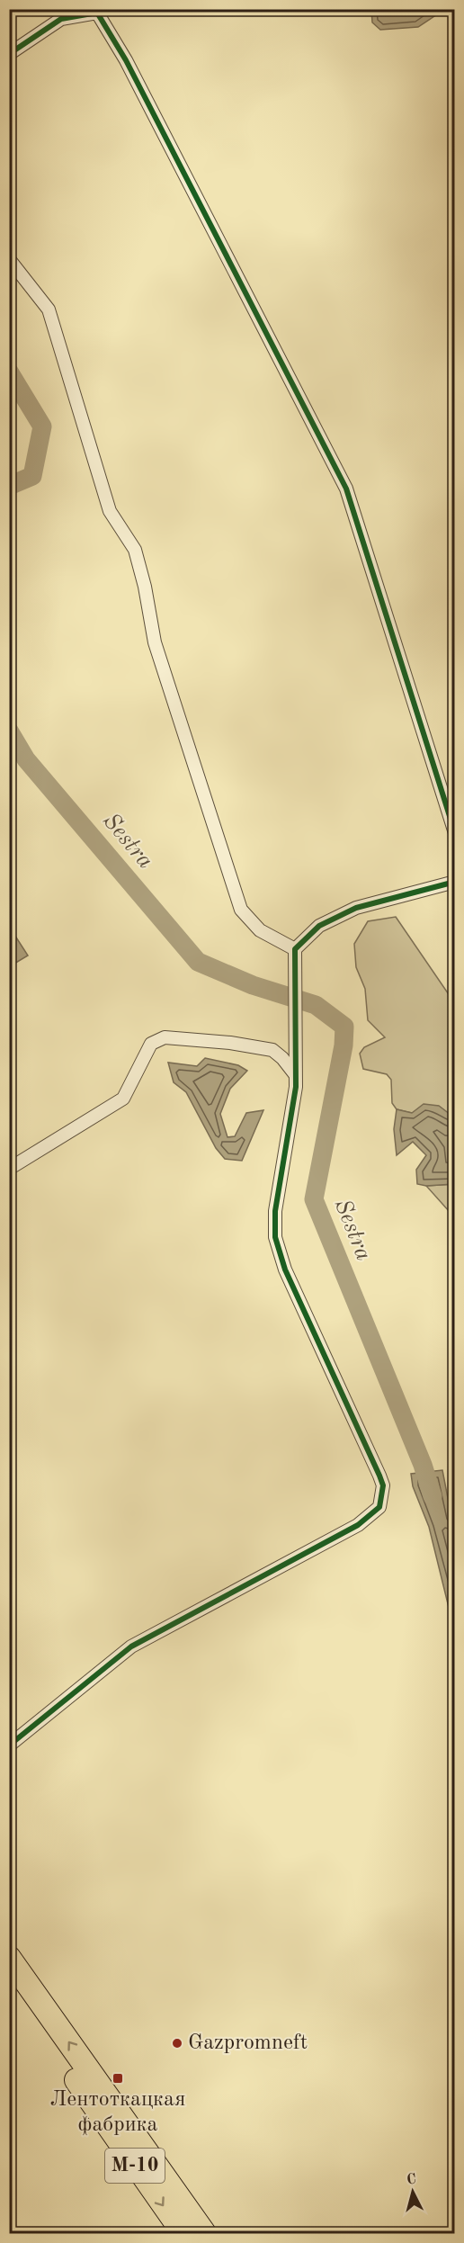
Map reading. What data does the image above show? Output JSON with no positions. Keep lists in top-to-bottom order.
{
  "streets": {
    "highway": ["М-10"]
  },
  "water": ["Sestra"],
  "places": {
    "other": ["Gazpromneft"],
    "transit": ["Лентоткацкая фабрика"]
  },
  "north": "top"
}
